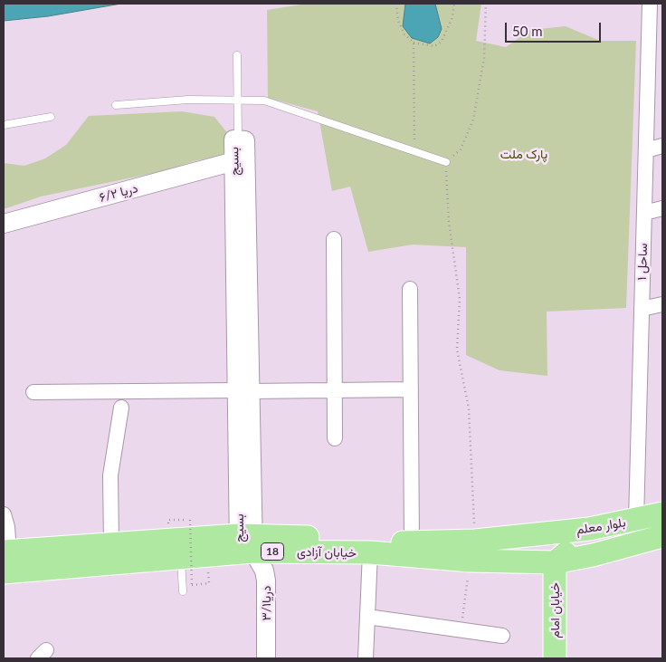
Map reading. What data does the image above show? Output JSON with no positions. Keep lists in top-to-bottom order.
{
  "streets": {
    "main road": [
      "بلوار معلم",
      "18",
      "خیابان آزادی",
      "خیابان امام"
    ],
    "street": [
      "بسیج",
      "دریا ۶/۲",
      "ساحل ۱",
      "دریا۳/۱"
    ]
  },
  "crossings": [
    ["بسیج", "دریا ۶/۲"],
    ["بسیج", "خیابان آزادی"],
    ["بسیج", "دریا۳/۱"],
    ["ساحل ۱", "بلوار معلم"],
    ["بلوار معلم", "خیابان آزادی"],
    ["بلوار معلم", "خیابان امام"],
    ["خیابان آزادی", "دریا۳/۱"],
    ["خیابان آزادی", "خیابان امام"]
  ],
  "parks": ["پارک ملت"],
  "scale_bar": "50 m"
}
